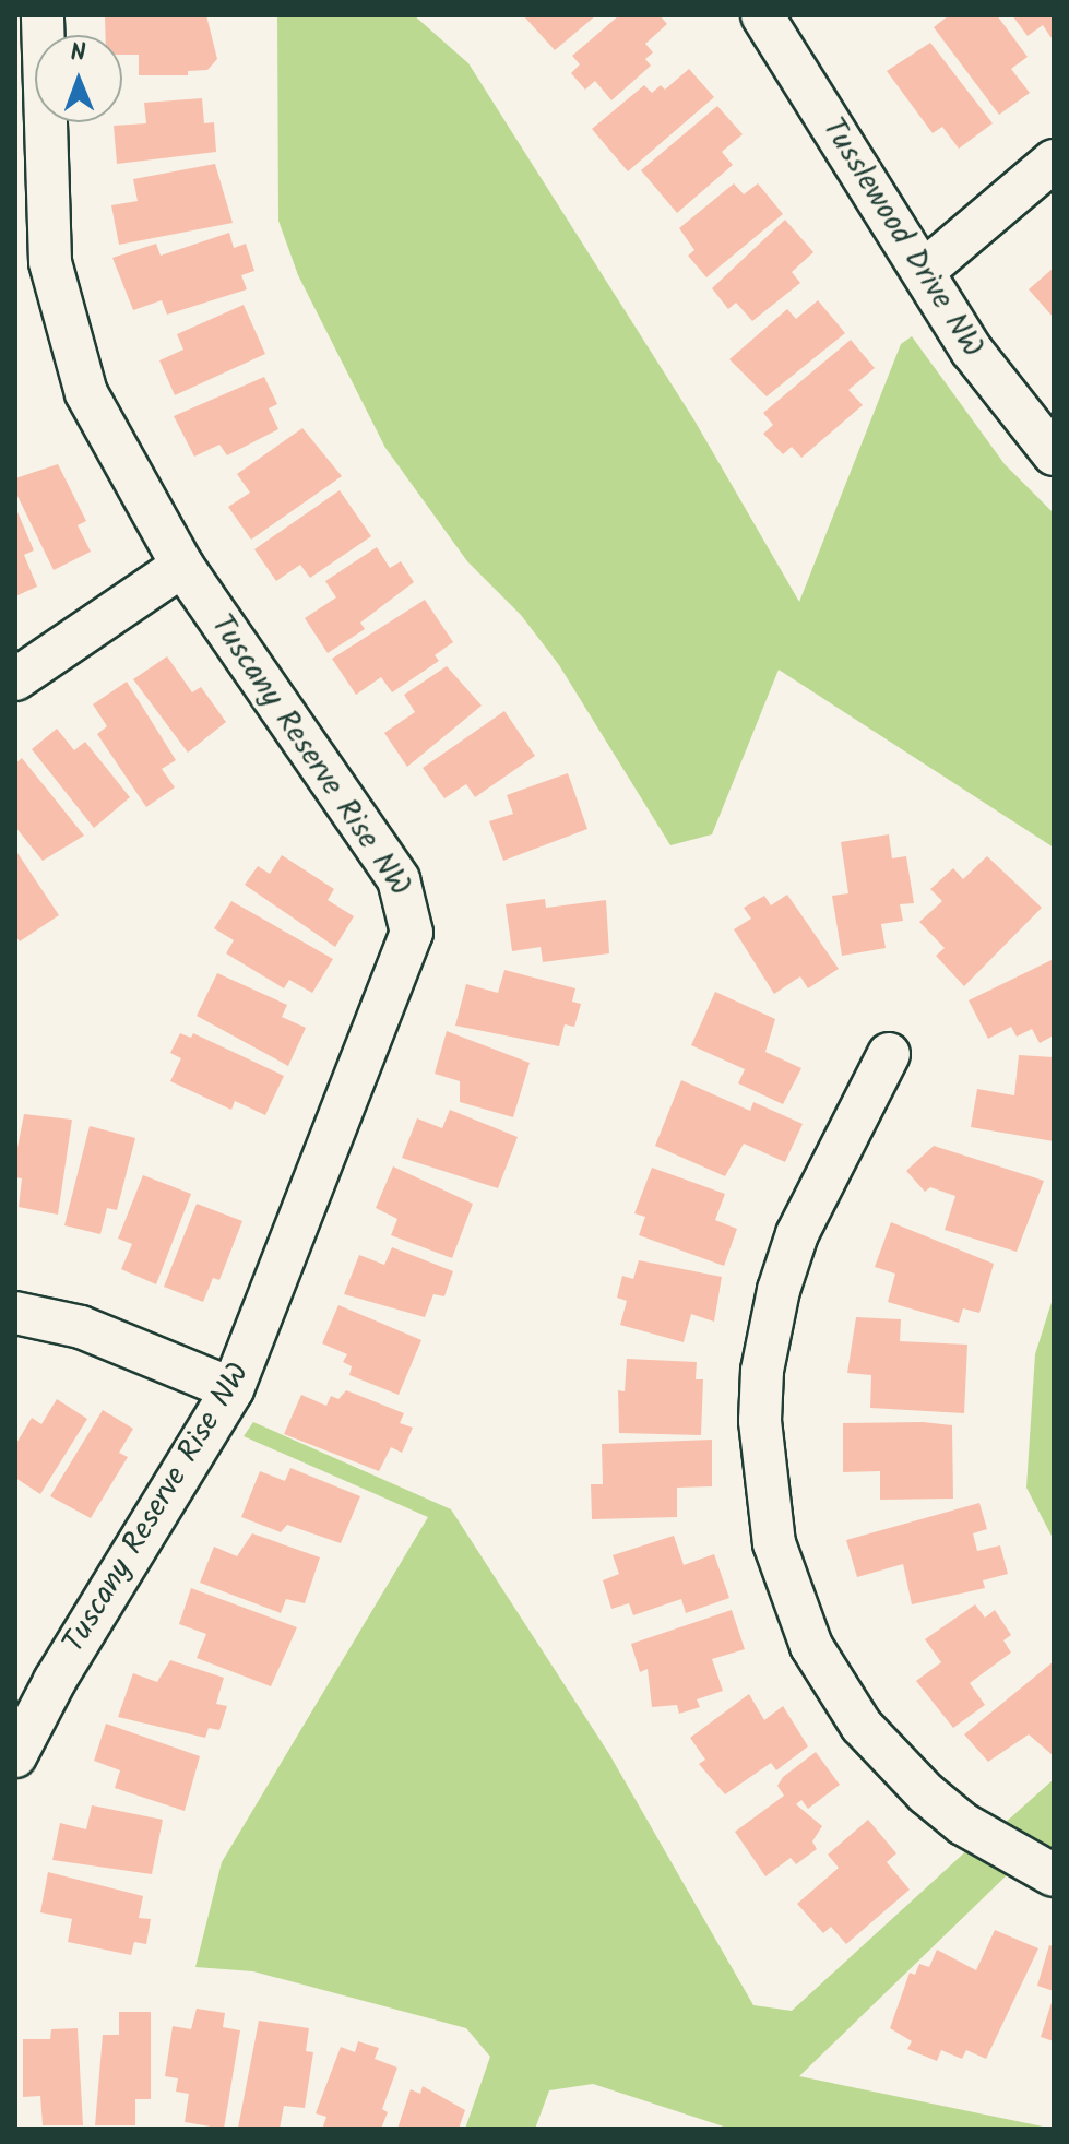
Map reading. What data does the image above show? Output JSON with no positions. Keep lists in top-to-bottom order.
{
  "streets": {
    "street": ["Tusslewood Drive NW", "Tuscany Reserve Rise NW"]
  },
  "north": "top"
}
